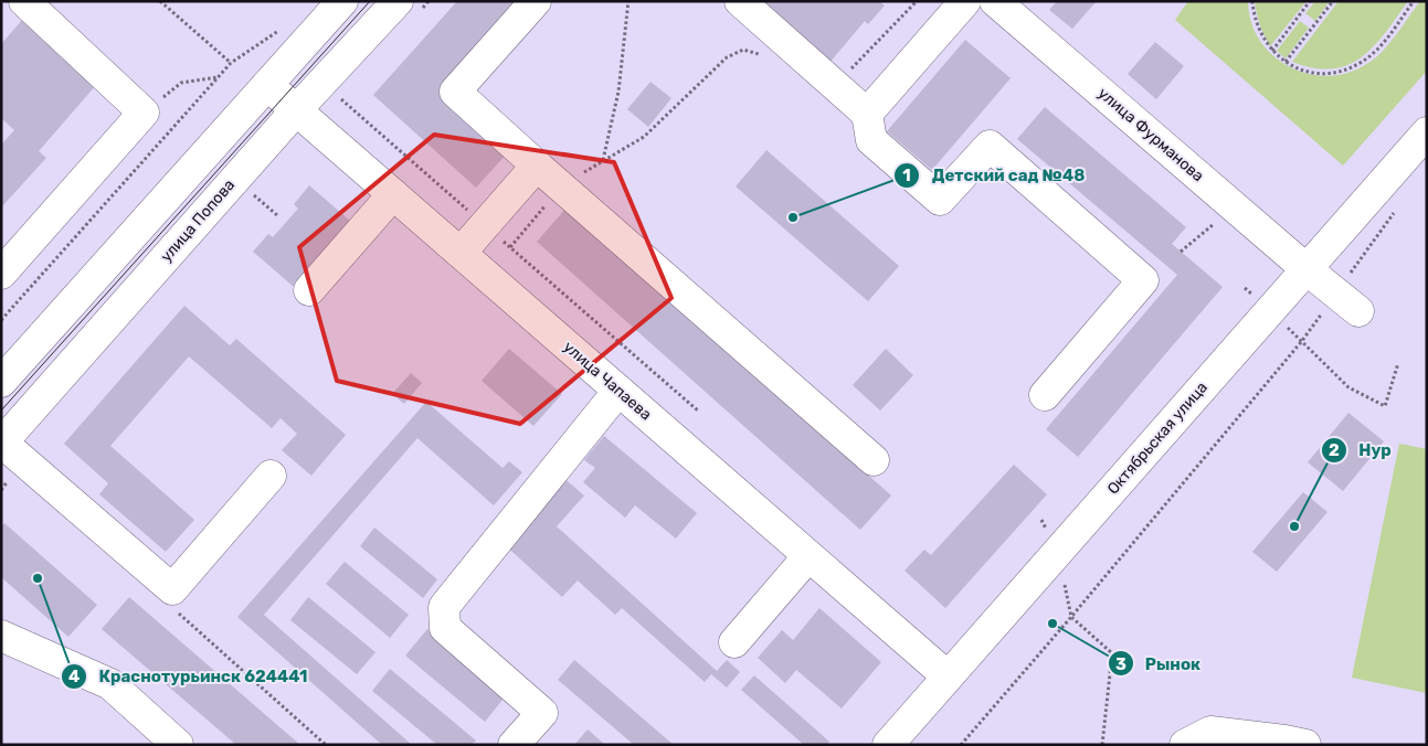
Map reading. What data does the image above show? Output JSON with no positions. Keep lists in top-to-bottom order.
{
  "streets": {
    "street": [
      "улица Фурманова",
      "улица Попова",
      "улица Чапаева",
      "Октябрьская улица"
    ]
  },
  "crossings": [
    ["улица Фурманова", "Октябрьская улица"],
    ["улица Попова", "улица Чапаева"],
    ["улица Чапаева", "Октябрьская улица"]
  ],
  "places": [
    "Детский сад №48",
    "Нур",
    "Краснотурьинск 624441",
    "Рынок"
  ]
}
